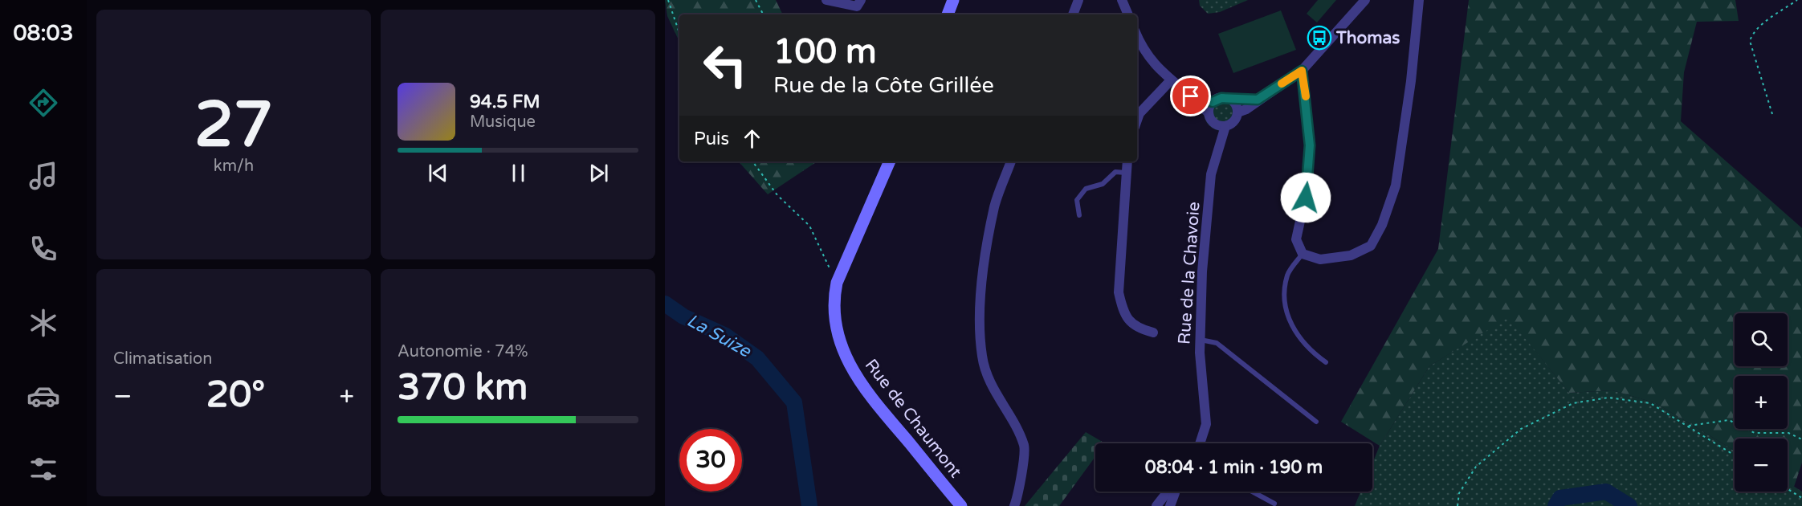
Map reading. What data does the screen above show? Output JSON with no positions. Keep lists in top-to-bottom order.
{
  "streets": {
    "street": ["Rue de la Chavoie", "Rue de Chaumont"]
  },
  "water": ["La Suize"],
  "places": {
    "bus stop": ["Thomas"]
  },
  "page": {
    "tabs": "08:03",
    "tile": [
      ["27", "km/h"],
      "Climatisation",
      ["Autonomie · 74%", "370 km"]
    ],
    "turn": ["100 m", "Rue de la Côte Grillée"],
    "song": ["94.5 FM", "Musique"],
    "then": "Puis",
    "map_buttons": ["+", "−"],
    "heat": ["−", "20°", "+"],
    "limit": "30",
    "trip": "08:04 · 1 min · 190 m"
  }
}
